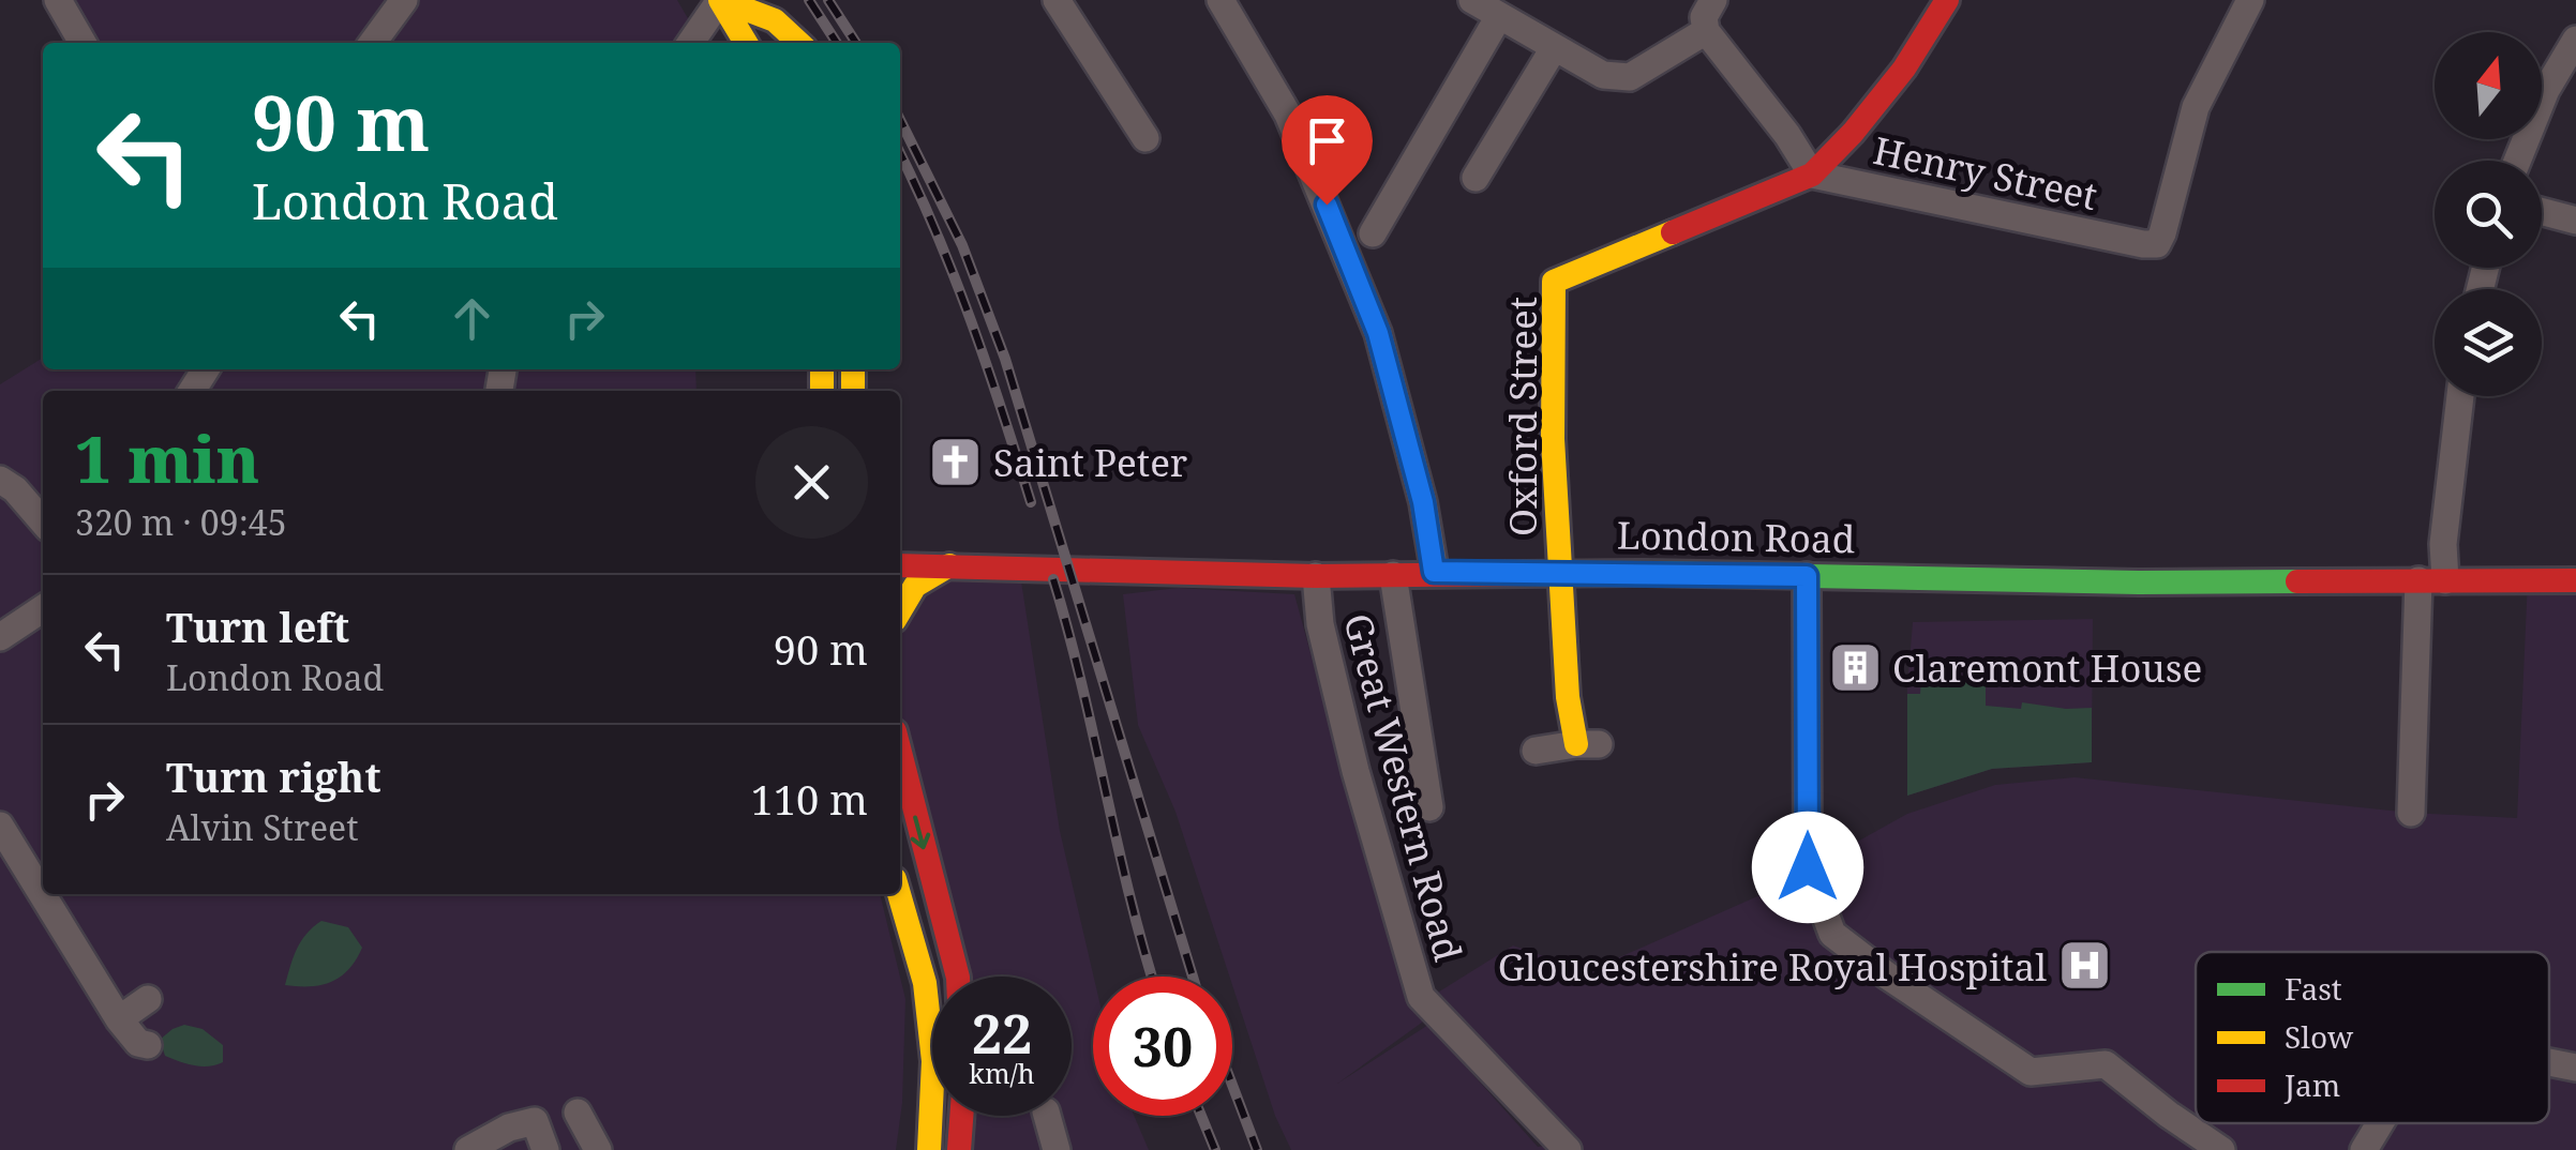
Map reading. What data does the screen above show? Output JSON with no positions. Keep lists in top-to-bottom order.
{
  "streets": {
    "main road": ["Oxford Street", "London Road"],
    "street": ["Henry Street", "Great Western Road"]
  },
  "crossings": [
    ["Henry Street", "Oxford Street"],
    ["Oxford Street", "London Road"],
    ["London Road", "Great Western Road"]
  ],
  "places": {
    "church": ["Saint Peter"],
    "building": ["Claremont House"],
    "hospital": ["Gloucestershire Royal Hospital"]
  },
  "legend": ["Fast", "Slow", "Jam"],
  "north": "top",
  "page": {
    "turn": ["90 m", "London Road"],
    "heading": ["1 min", "320 m · 09:45"],
    "list": [
      {
        "name": "Turn left",
        "note": "London Road",
        "value": "90 m"
      },
      {
        "name": "Turn right",
        "note": "Alvin Street",
        "value": "110 m"
      }
    ],
    "speed": "22 km/h",
    "limit": "30"
  }
}
